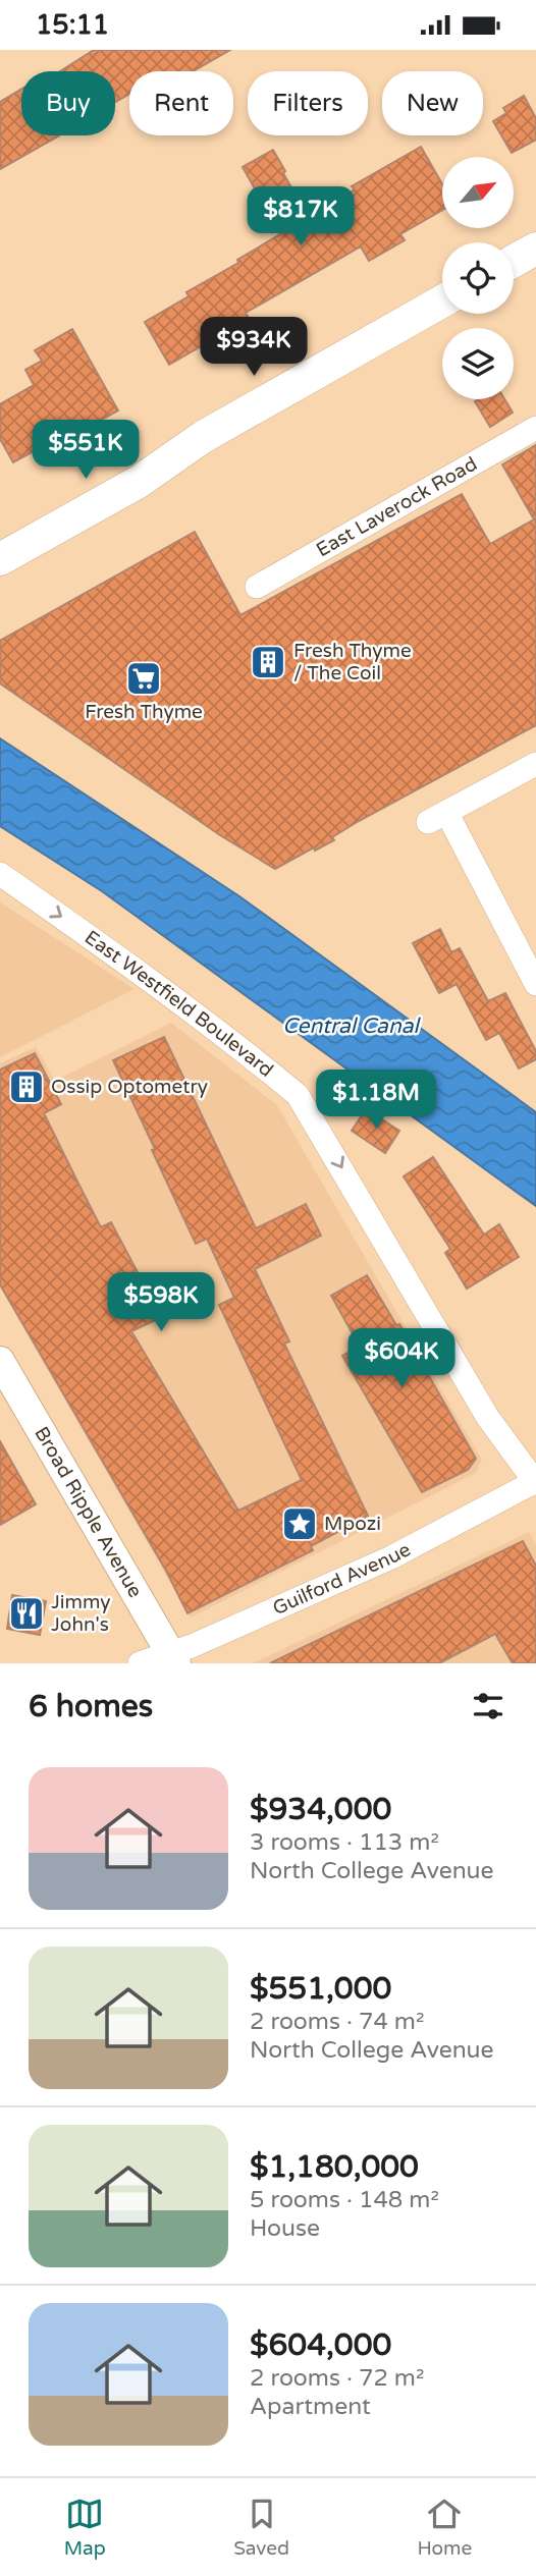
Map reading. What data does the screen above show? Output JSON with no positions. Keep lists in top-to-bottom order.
{
  "streets": {
    "street": [
      "East Laverock Road",
      "East Westfield Boulevard",
      "Broad Ripple Avenue",
      "Guilford Avenue"
    ]
  },
  "crossings": [
    ["East Westfield Boulevard", "Guilford Avenue"],
    ["Broad Ripple Avenue", "Guilford Avenue"]
  ],
  "one_way": ["East Westfield Boulevard"],
  "water": ["Central Canal"],
  "places": {
    "building": ["Fresh Thyme / The Coil", "Ossip Optometry"],
    "supermarket": ["Fresh Thyme"],
    "place": ["Mpozi"],
    "restaurant": ["Jimmy John's"]
  },
  "north": "top right",
  "page": {
    "status": "15:11",
    "chip": [
      "Buy",
      "Rent",
      "Filters",
      "New"
    ],
    "price": [
      "$817K",
      "$934K",
      "$551K",
      "$1.18M",
      "$598K",
      "$604K"
    ],
    "heading": "6 homes",
    "list": [
      {
        "name": "$934,000",
        "note": "3 rooms · 113 m² · North College Avenue"
      },
      {
        "name": "$551,000",
        "note": "2 rooms · 74 m² · North College Avenue"
      },
      {
        "name": "$1,180,000",
        "note": "5 rooms · 148 m² · House"
      },
      {
        "name": "$604,000",
        "note": "2 rooms · 72 m² · Apartment"
      }
    ],
    "tabs": ["Map", "Saved", "Home"]
  }
}
